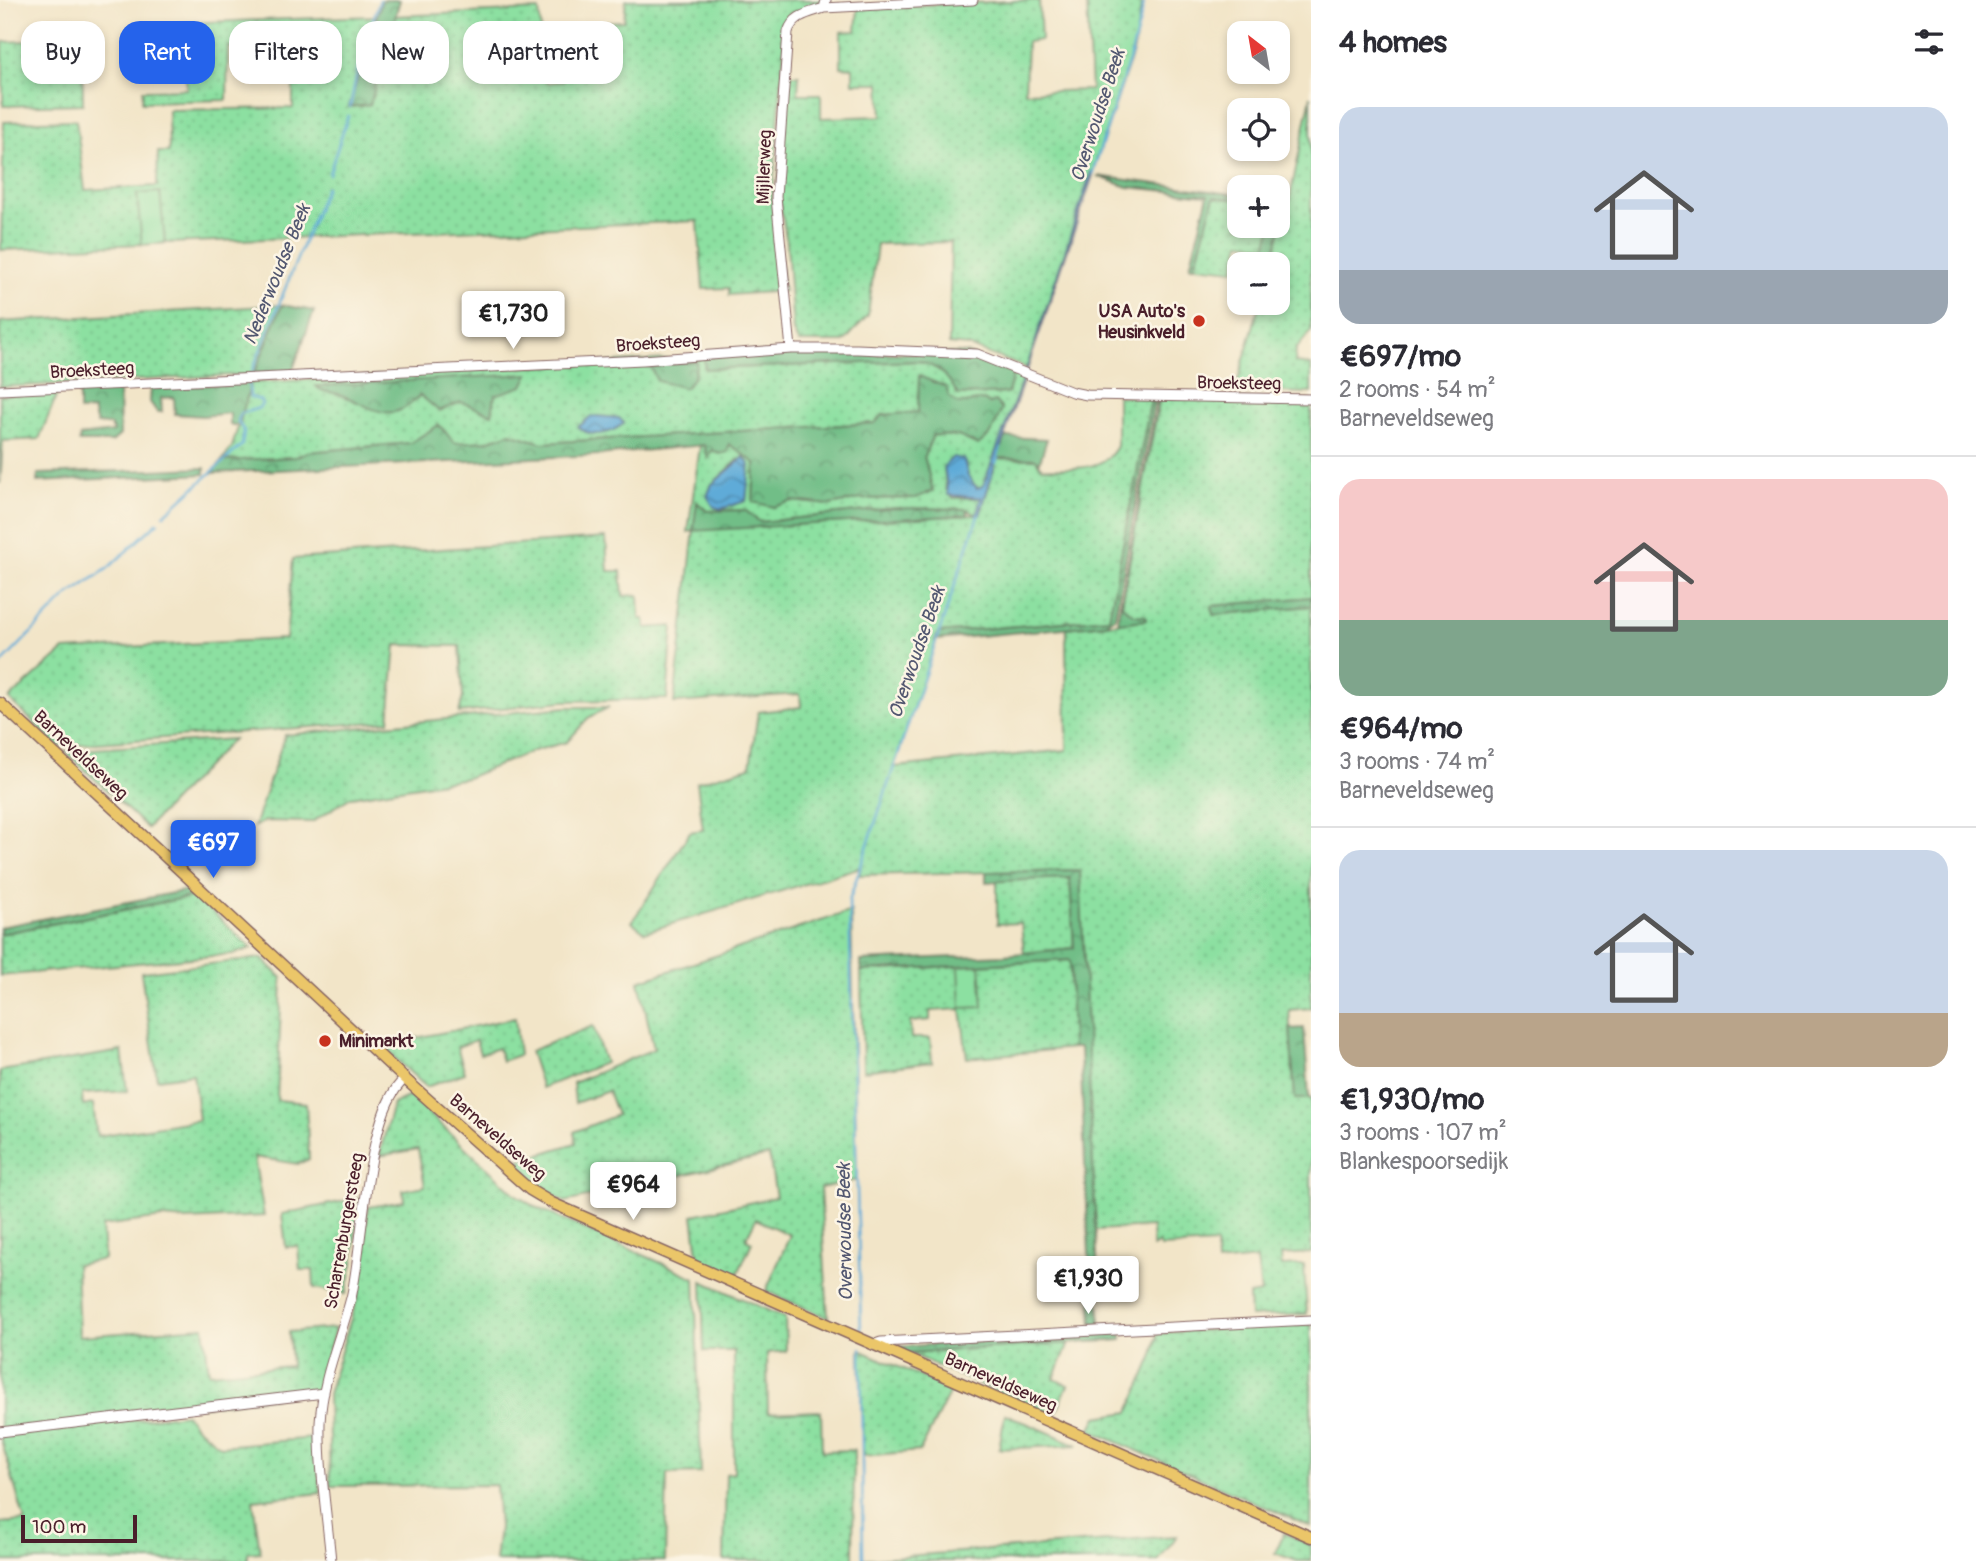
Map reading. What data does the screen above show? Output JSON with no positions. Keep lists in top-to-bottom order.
{
  "streets": {
    "main road": ["Barneveldseweg"],
    "street": ["Mijllerweg", "Broeksteeg", "Scharrenburgersteeg"]
  },
  "crossings": [
    ["Mijllerweg", "Broeksteeg"],
    ["Barneveldseweg", "Scharrenburgersteeg"]
  ],
  "water": ["Overwoudse Beek", "Nederwoudse Beek"],
  "places": ["USA Auto's Heusinkveld", "Minimarkt"],
  "scale_bar": "100 m",
  "north": "top left",
  "page": {
    "heading": "4 homes",
    "map_buttons": ["+", "−"],
    "chip": [
      "Buy",
      "Rent",
      "Filters",
      "New",
      "Apartment"
    ],
    "list": [
      {
        "name": "€697/mo",
        "note": "2 rooms · 54 m² · Barneveldseweg"
      },
      {
        "name": "€964/mo",
        "note": "3 rooms · 74 m² · Barneveldseweg"
      },
      {
        "name": "€1,930/mo",
        "note": "3 rooms · 107 m² · Blankespoorsedijk"
      }
    ],
    "price": [
      "€1,730",
      "€697",
      "€964",
      "€1,930"
    ],
    "scale": "100 m"
  }
}
